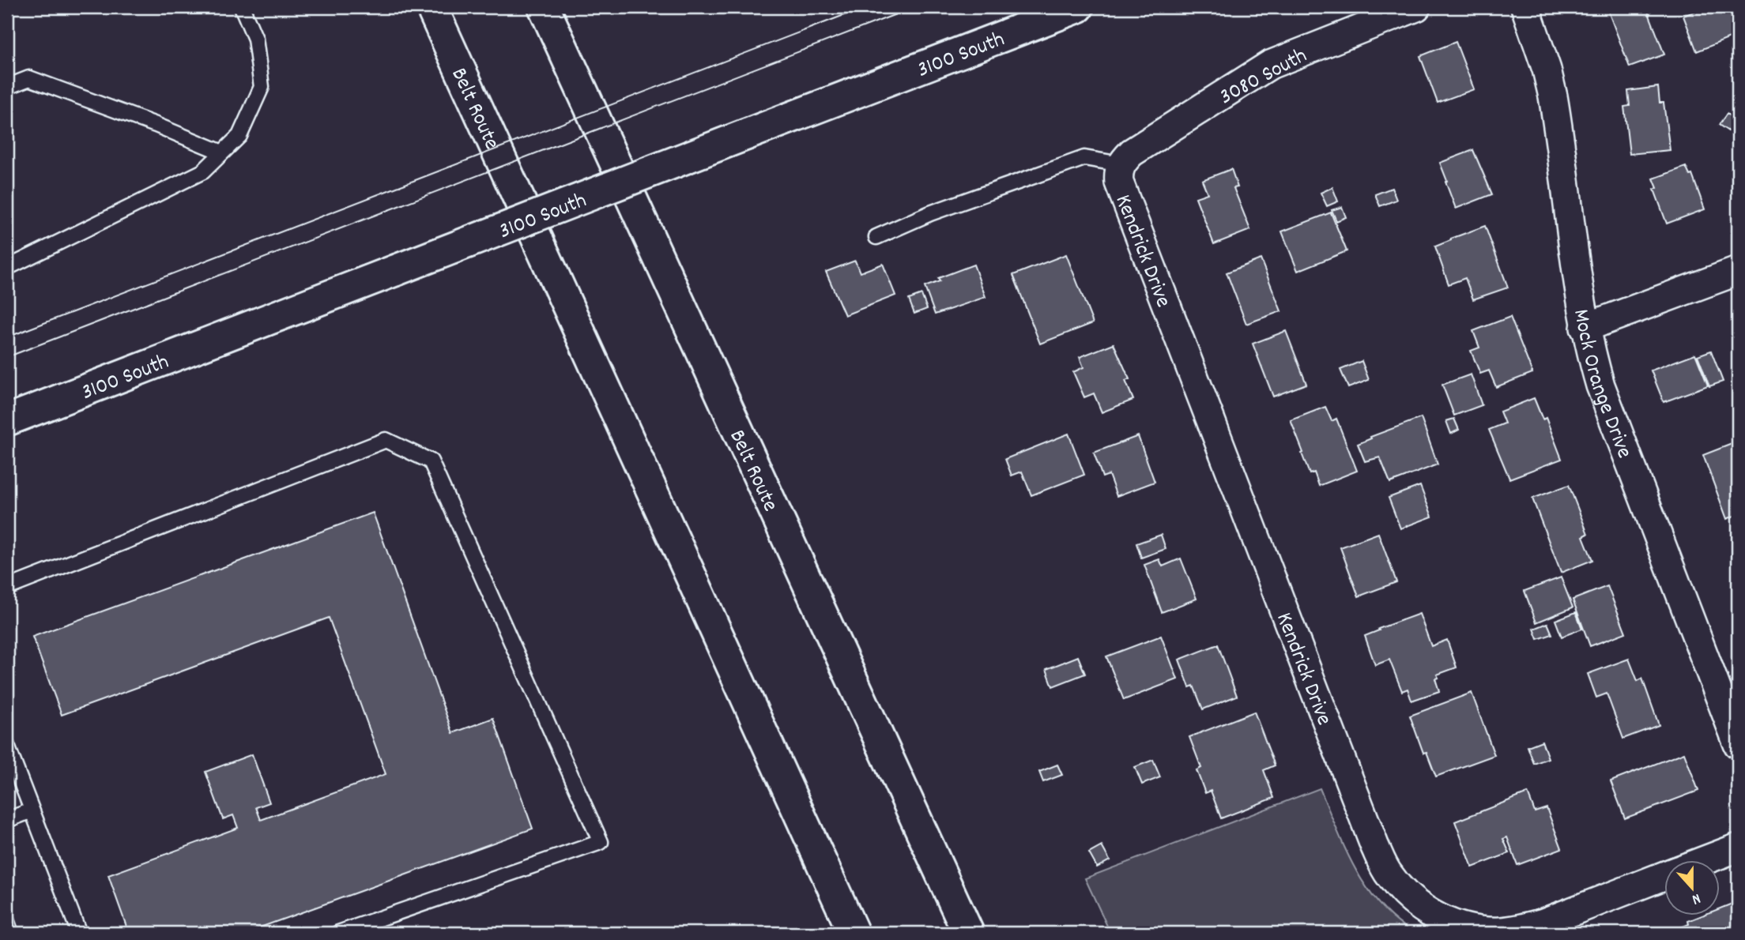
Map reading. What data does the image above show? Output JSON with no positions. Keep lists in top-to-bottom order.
{
  "streets": {
    "main road": ["3100 South", "Belt Route"],
    "street": ["3080 South", "Kendrick Drive", "Mock Orange Drive"]
  },
  "crossings": [
    ["3080 South", "Kendrick Drive"]
  ],
  "north": "bottom"
}
